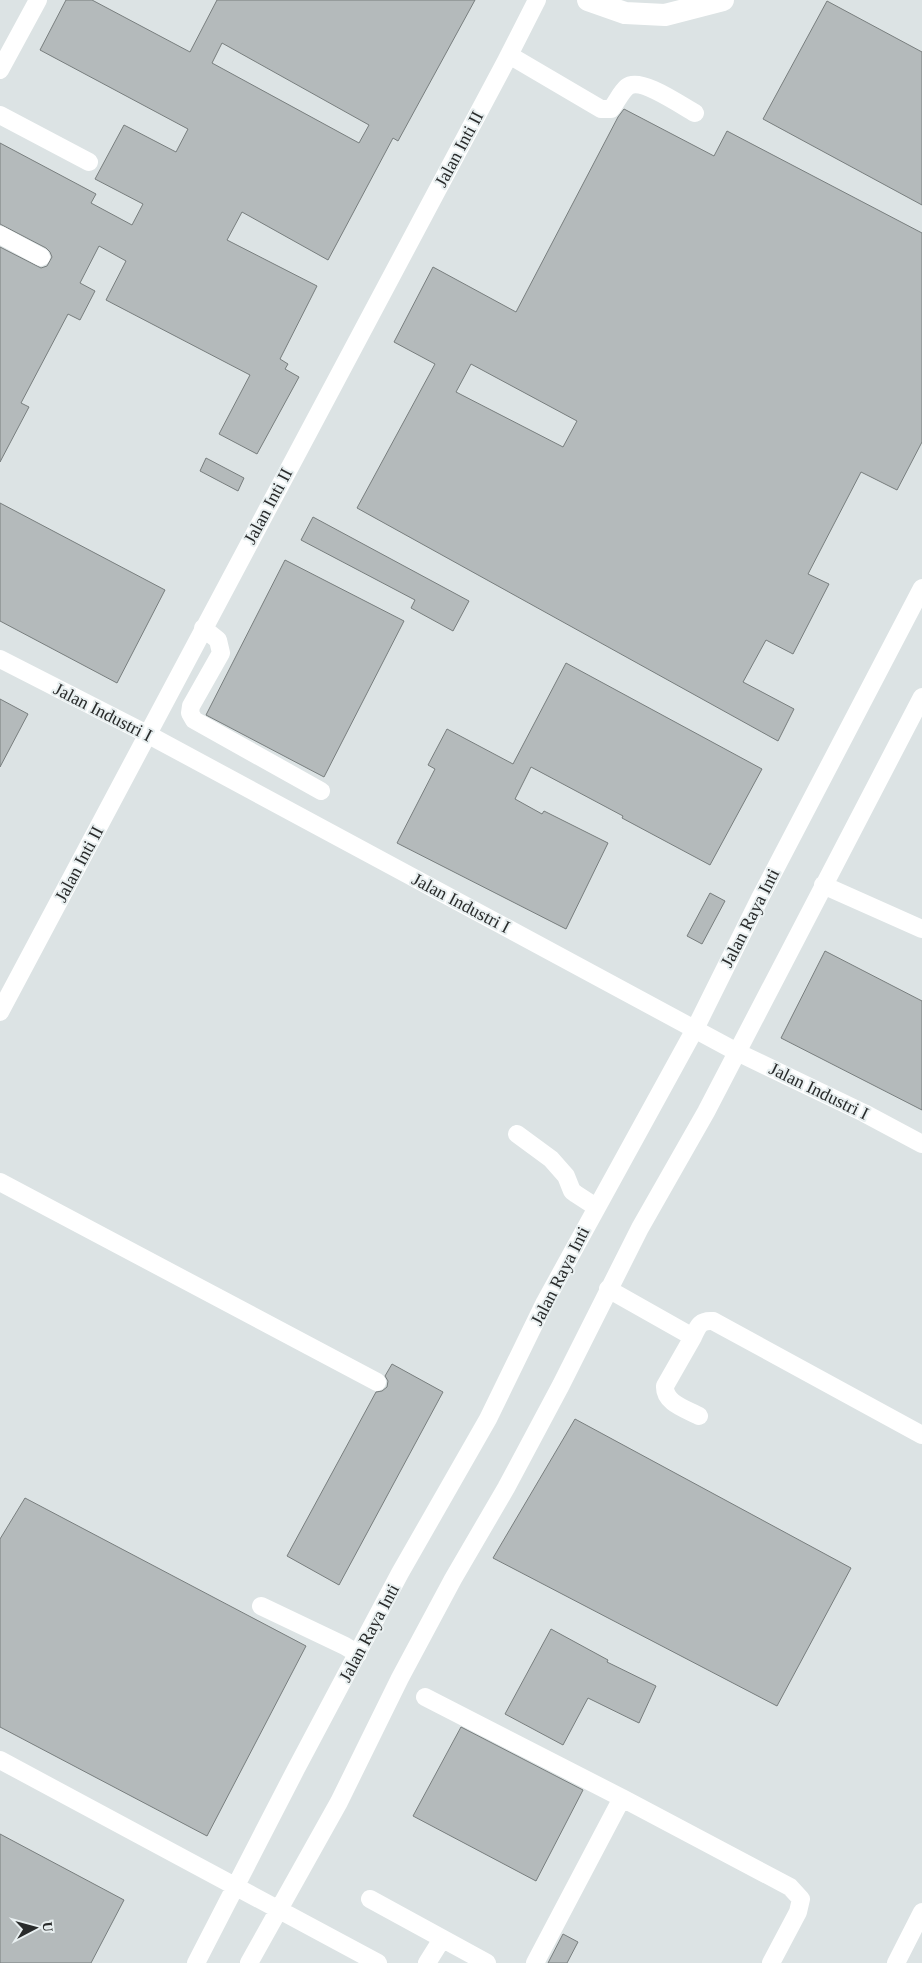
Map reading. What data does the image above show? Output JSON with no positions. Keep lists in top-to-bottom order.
{
  "streets": {
    "street": ["Jalan Inti II", "Jalan Industri I", "Jalan Raya Inti"]
  },
  "crossings": [
    ["Jalan Inti II", "Jalan Industri I"],
    ["Jalan Industri I", "Jalan Raya Inti"]
  ],
  "north": "right"
}
